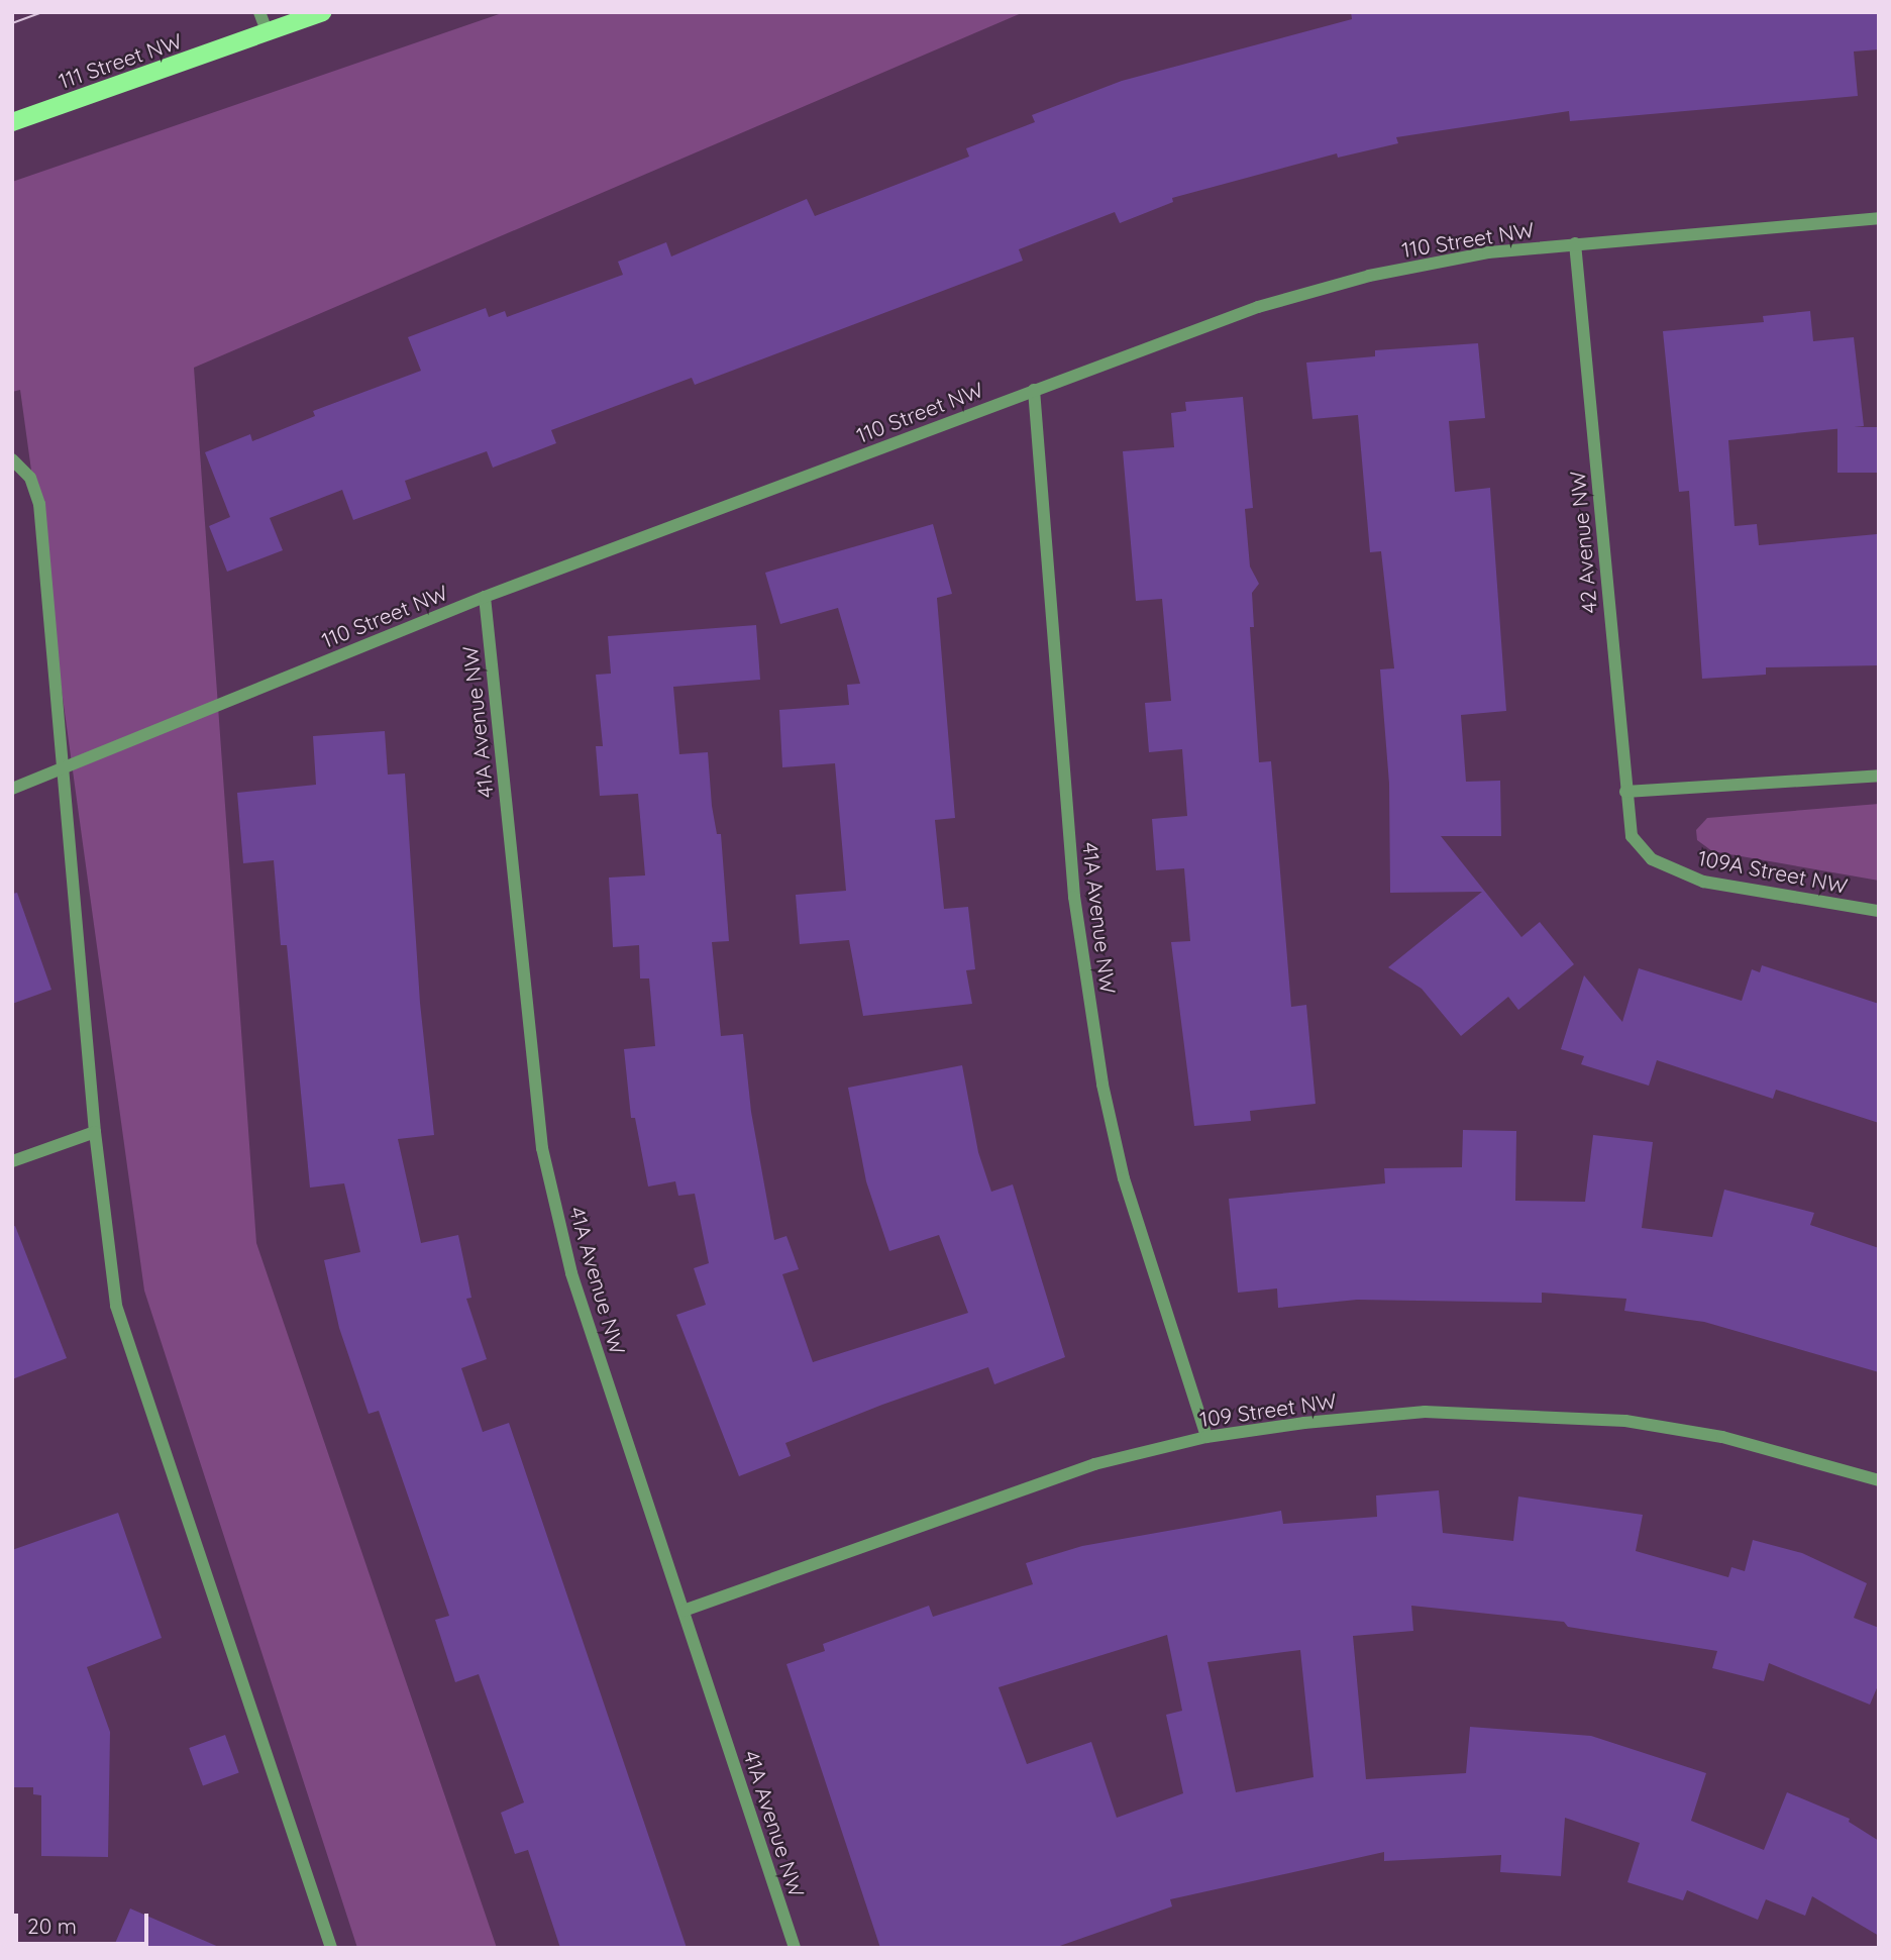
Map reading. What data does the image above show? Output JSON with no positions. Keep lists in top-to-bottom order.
{
  "streets": {
    "main road": ["111 Street NW"],
    "street": [
      "110 Street NW",
      "42 Avenue NW",
      "41A Avenue NW",
      "109A Street NW",
      "109 Street NW"
    ]
  },
  "crossings": [
    ["110 Street NW", "42 Avenue NW"],
    ["110 Street NW", "41A Avenue NW"],
    ["42 Avenue NW", "109A Street NW"],
    ["41A Avenue NW", "109 Street NW"]
  ],
  "scale_bar": "20 m"
}
